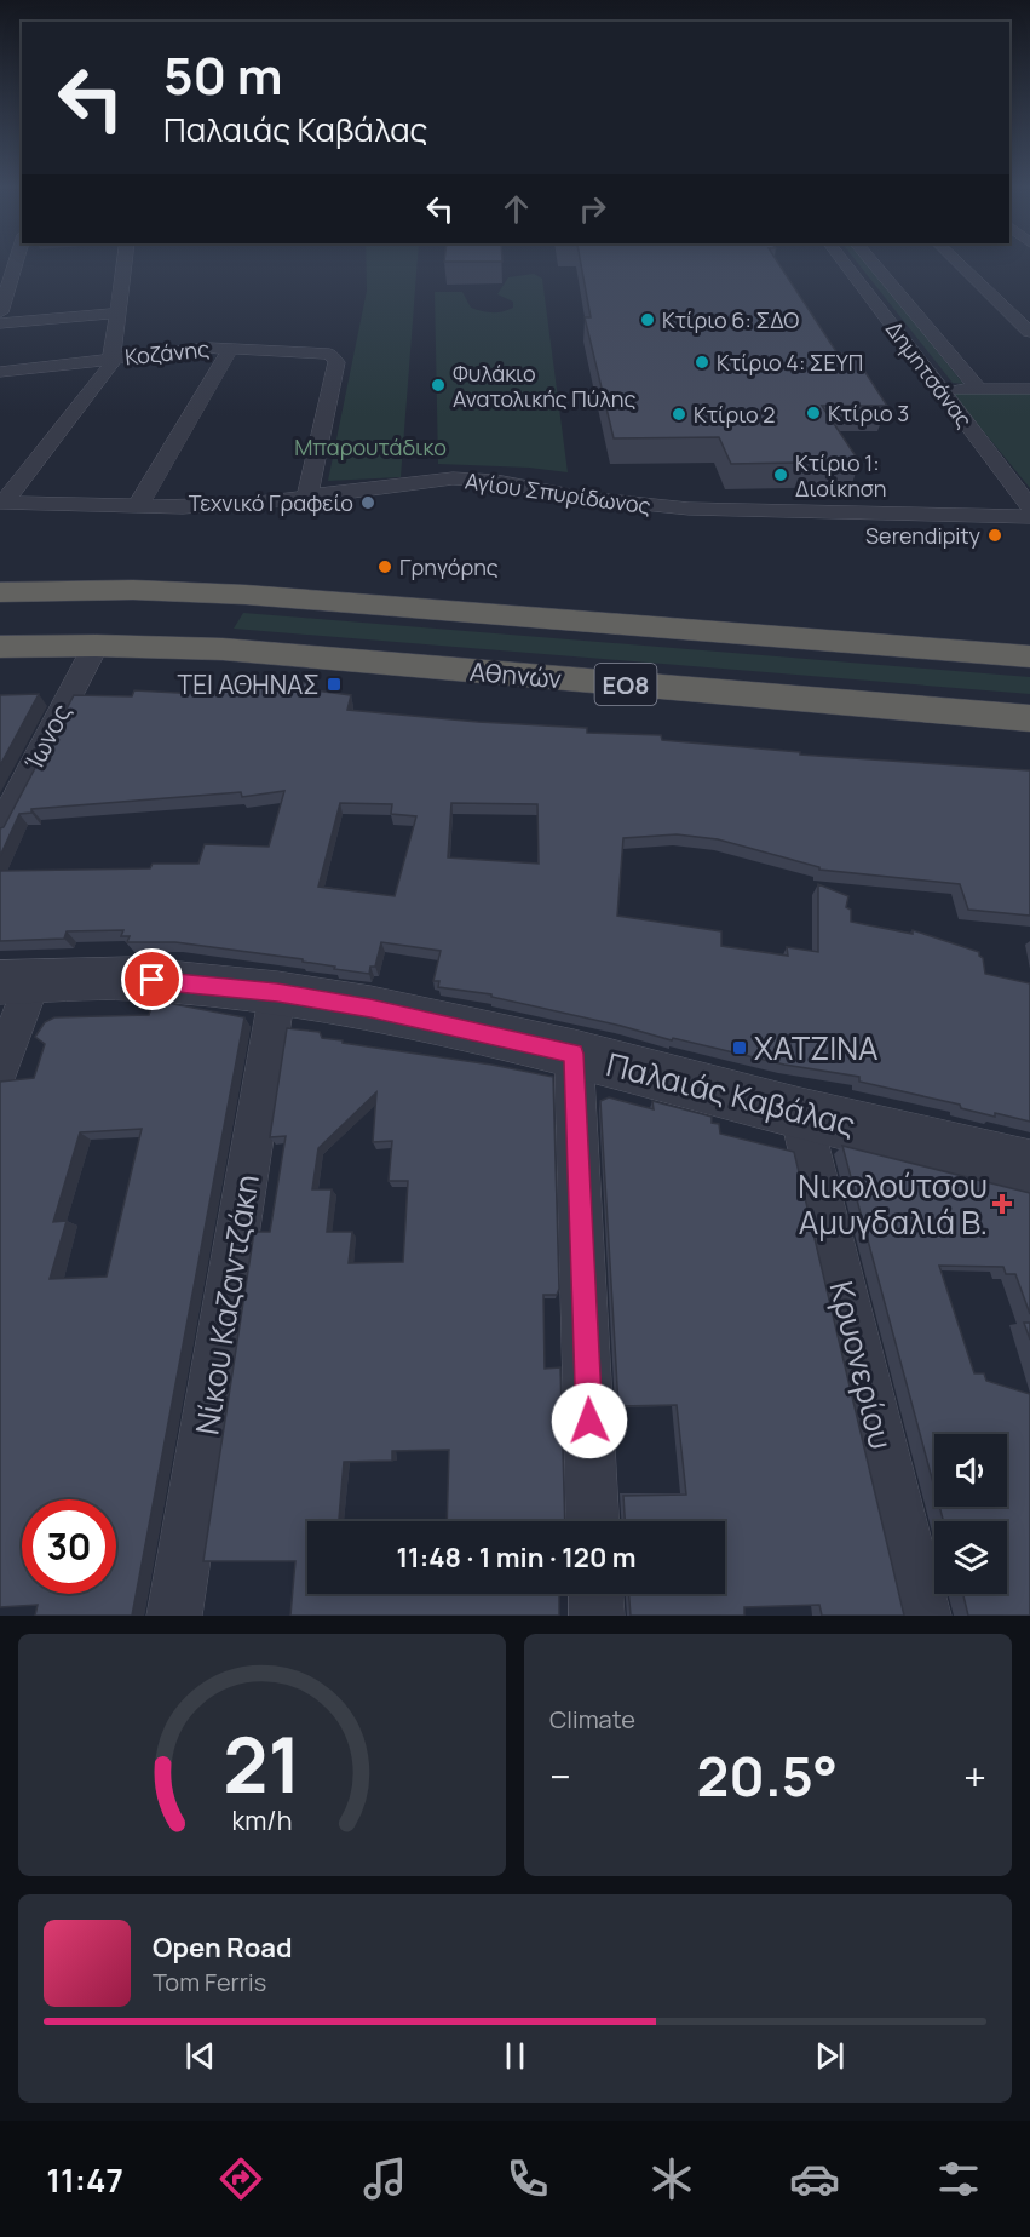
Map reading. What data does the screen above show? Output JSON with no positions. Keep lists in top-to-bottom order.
{
  "streets": {
    "highway": ["Αθηνών", "ΕΟ8"],
    "street": [
      "Κοζάνης",
      "Δημητσάνας",
      "Αγίου Σπυρίδωνος",
      "Ίωνος",
      "Παλαιάς Καβάλας",
      "Νίκου Καζαντζάκη",
      "Κρυονερίου"
    ]
  },
  "crossings": [
    ["Κοζάνης", "Αγίου Σπυρίδωνος"],
    ["Αθηνών", "Ίωνος"],
    ["Παλαιάς Καβάλας", "Νίκου Καζαντζάκη"],
    ["Παλαιάς Καβάλας", "Κρυονερίου"]
  ],
  "parks": ["Μπαρουτάδικο"],
  "places": {
    "other": [
      "Κτίριο 6: ΣΔΟ",
      "Κτίριο 4: ΣΕΥΠ",
      "Φυλάκιο Ανατολικής Πύλης",
      "Κτίριο 3",
      "Κτίριο 2",
      "Κτίριο 1: Διοίκηση",
      "Τεχνικό Γραφείο",
      "Serendipity",
      "Γρηγόρης"
    ],
    "transit": ["ΤΕΙ ΑΘΗΝΑΣ", "ΧΑΤΖΙΝΑ"],
    "health": ["Νικολούτσου Αμυγδαλιά Β."]
  },
  "page": {
    "turn": ["50 m", "Παλαιάς Καβάλας"],
    "limit": "30",
    "trip": "11:48 · 1 min · 120 m",
    "tile": "Climate",
    "heat": ["−", "20.5°", "+"],
    "song": ["Open Road", "Tom Ferris"],
    "tabs": "11:47",
    "gauge": ["21", "km/h"]
  }
}
